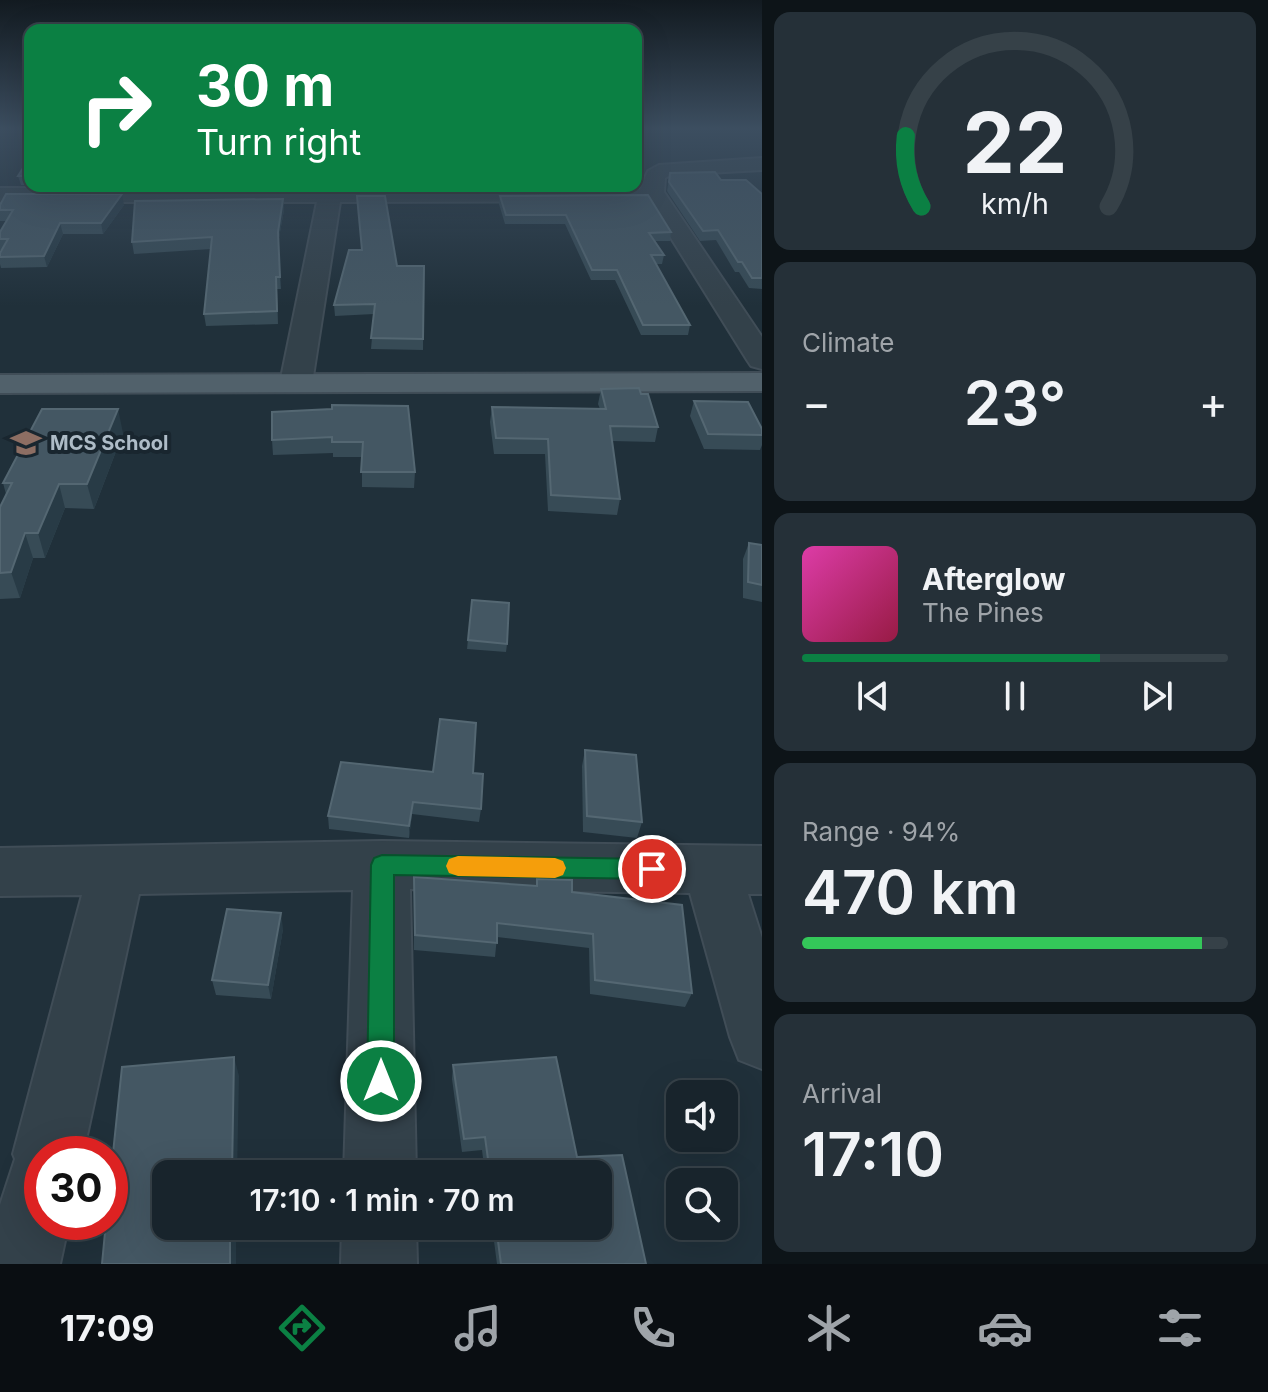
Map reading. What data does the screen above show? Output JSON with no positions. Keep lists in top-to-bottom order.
{
  "places": {
    "school or university": ["MCS School"]
  },
  "page": {
    "turn": ["30 m", "Turn right"],
    "tile": [
      "Climate",
      ["Range · 94%", "470 km"],
      ["Arrival", "17:10"]
    ],
    "heat": ["−", "23°", "+"],
    "song": ["Afterglow", "The Pines"],
    "limit": "30",
    "trip": "17:10 · 1 min · 70 m",
    "tabs": "17:09",
    "gauge": ["22", "km/h"]
  }
}
